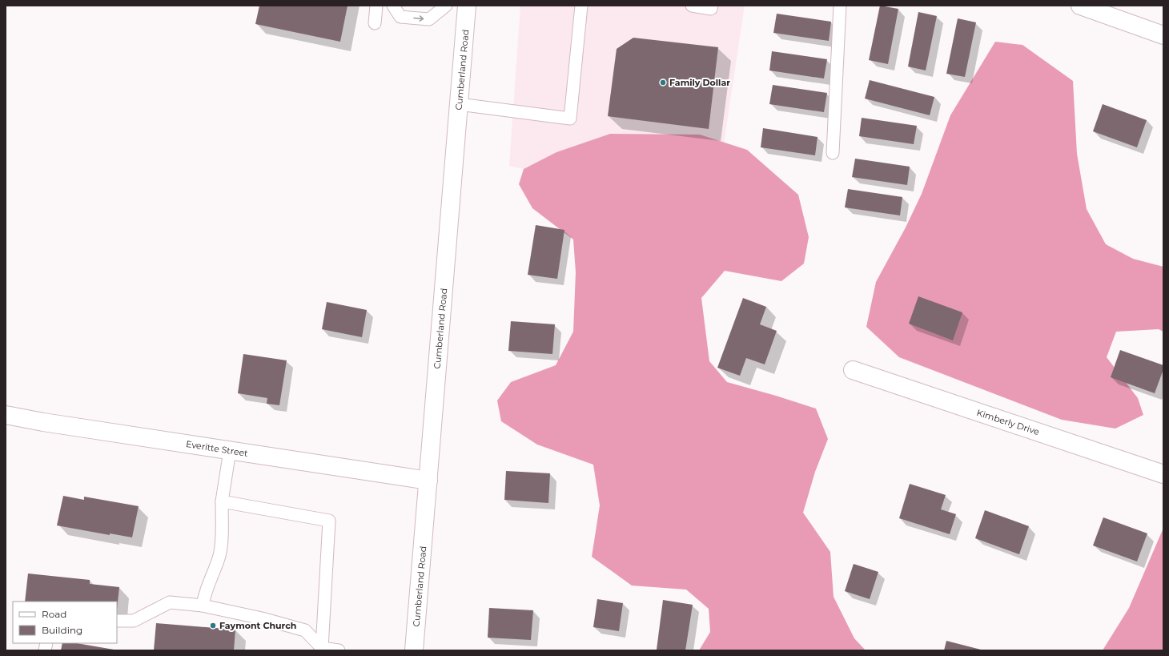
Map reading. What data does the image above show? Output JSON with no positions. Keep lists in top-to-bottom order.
{
  "streets": {
    "street": ["Cumberland Road", "Kimberly Drive", "Everitte Street"]
  },
  "crossings": [
    ["Cumberland Road", "Everitte Street"]
  ],
  "places": ["Family Dollar", "Faymont Church"],
  "legend": ["Road", "Building"]
}
